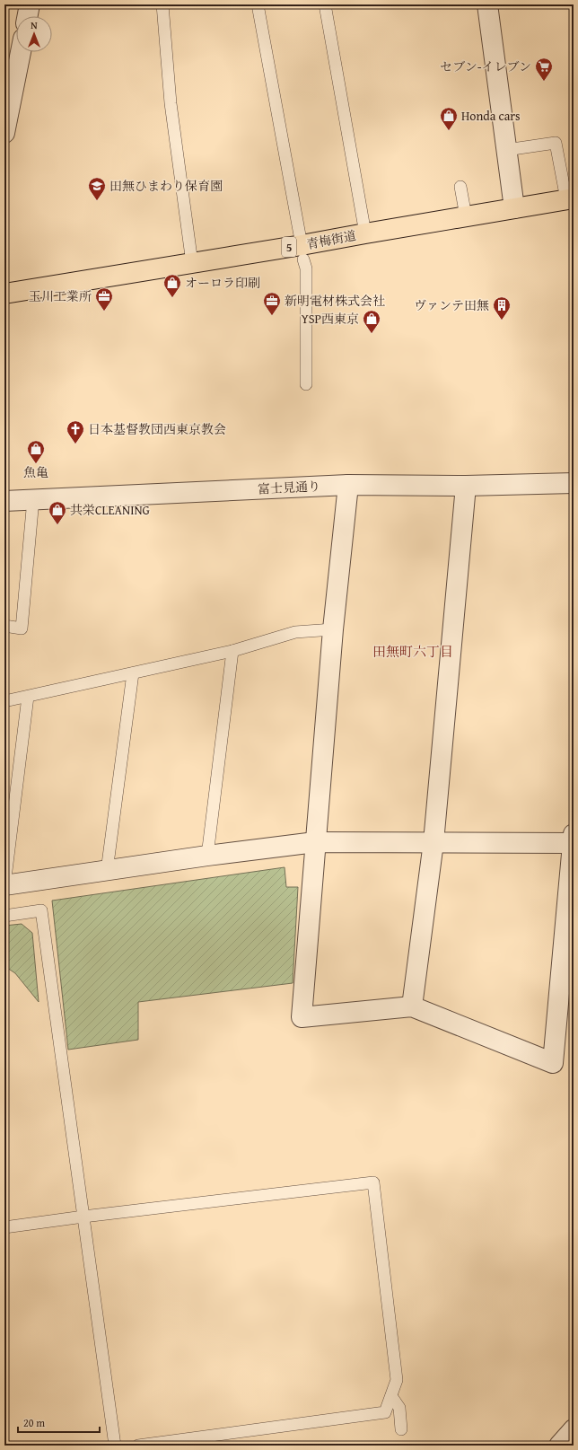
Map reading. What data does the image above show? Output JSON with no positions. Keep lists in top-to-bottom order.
{
  "streets": {
    "main road": ["青梅街道", "5"],
    "street": ["富士見通り"]
  },
  "districts": ["田無町六丁目"],
  "places": {
    "supermarket": ["セブン-イレブン"],
    "shop": [
      "Honda cars",
      "オーロラ印刷",
      "YSP西東京",
      "魚亀",
      "共栄CLEANING"
    ],
    "school or university": ["田無ひまわり保育園"],
    "office": ["玉川工業所", "新明電材株式会社"],
    "building": ["ヴァンテ田無"],
    "church": ["日本基督教団西東京教会"]
  },
  "scale_bar": "20 m",
  "north": "top"
}
